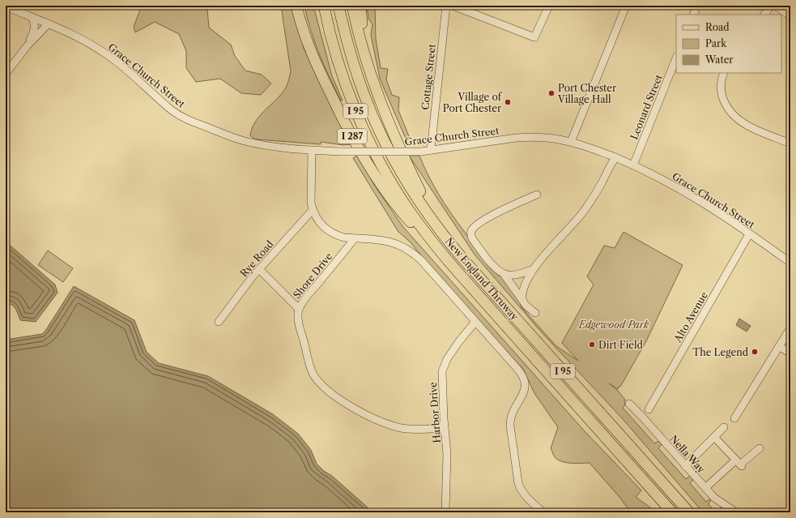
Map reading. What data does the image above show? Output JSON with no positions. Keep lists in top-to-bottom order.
{
  "streets": {
    "highway": ["I 95", "I 287", "New England Thruway"],
    "street": [
      "Grace Church Street",
      "Cottage Street",
      "Leonard Street",
      "Rye Road",
      "Shore Drive",
      "Alto Avenue",
      "Harbor Drive",
      "Nella Way"
    ]
  },
  "crossings": [
    ["Grace Church Street", "Cottage Street"],
    ["Grace Church Street", "Leonard Street"],
    ["Grace Church Street", "Alto Avenue"],
    ["I 287", "New England Thruway"],
    ["Shore Drive", "Harbor Drive"]
  ],
  "parks": ["Edgewood Park"],
  "places": [
    "Port Chester Village Hall",
    "Village of Port Chester",
    "Dirt Field",
    "The Legend"
  ],
  "legend": ["Road", "Park", "Water"]
}
